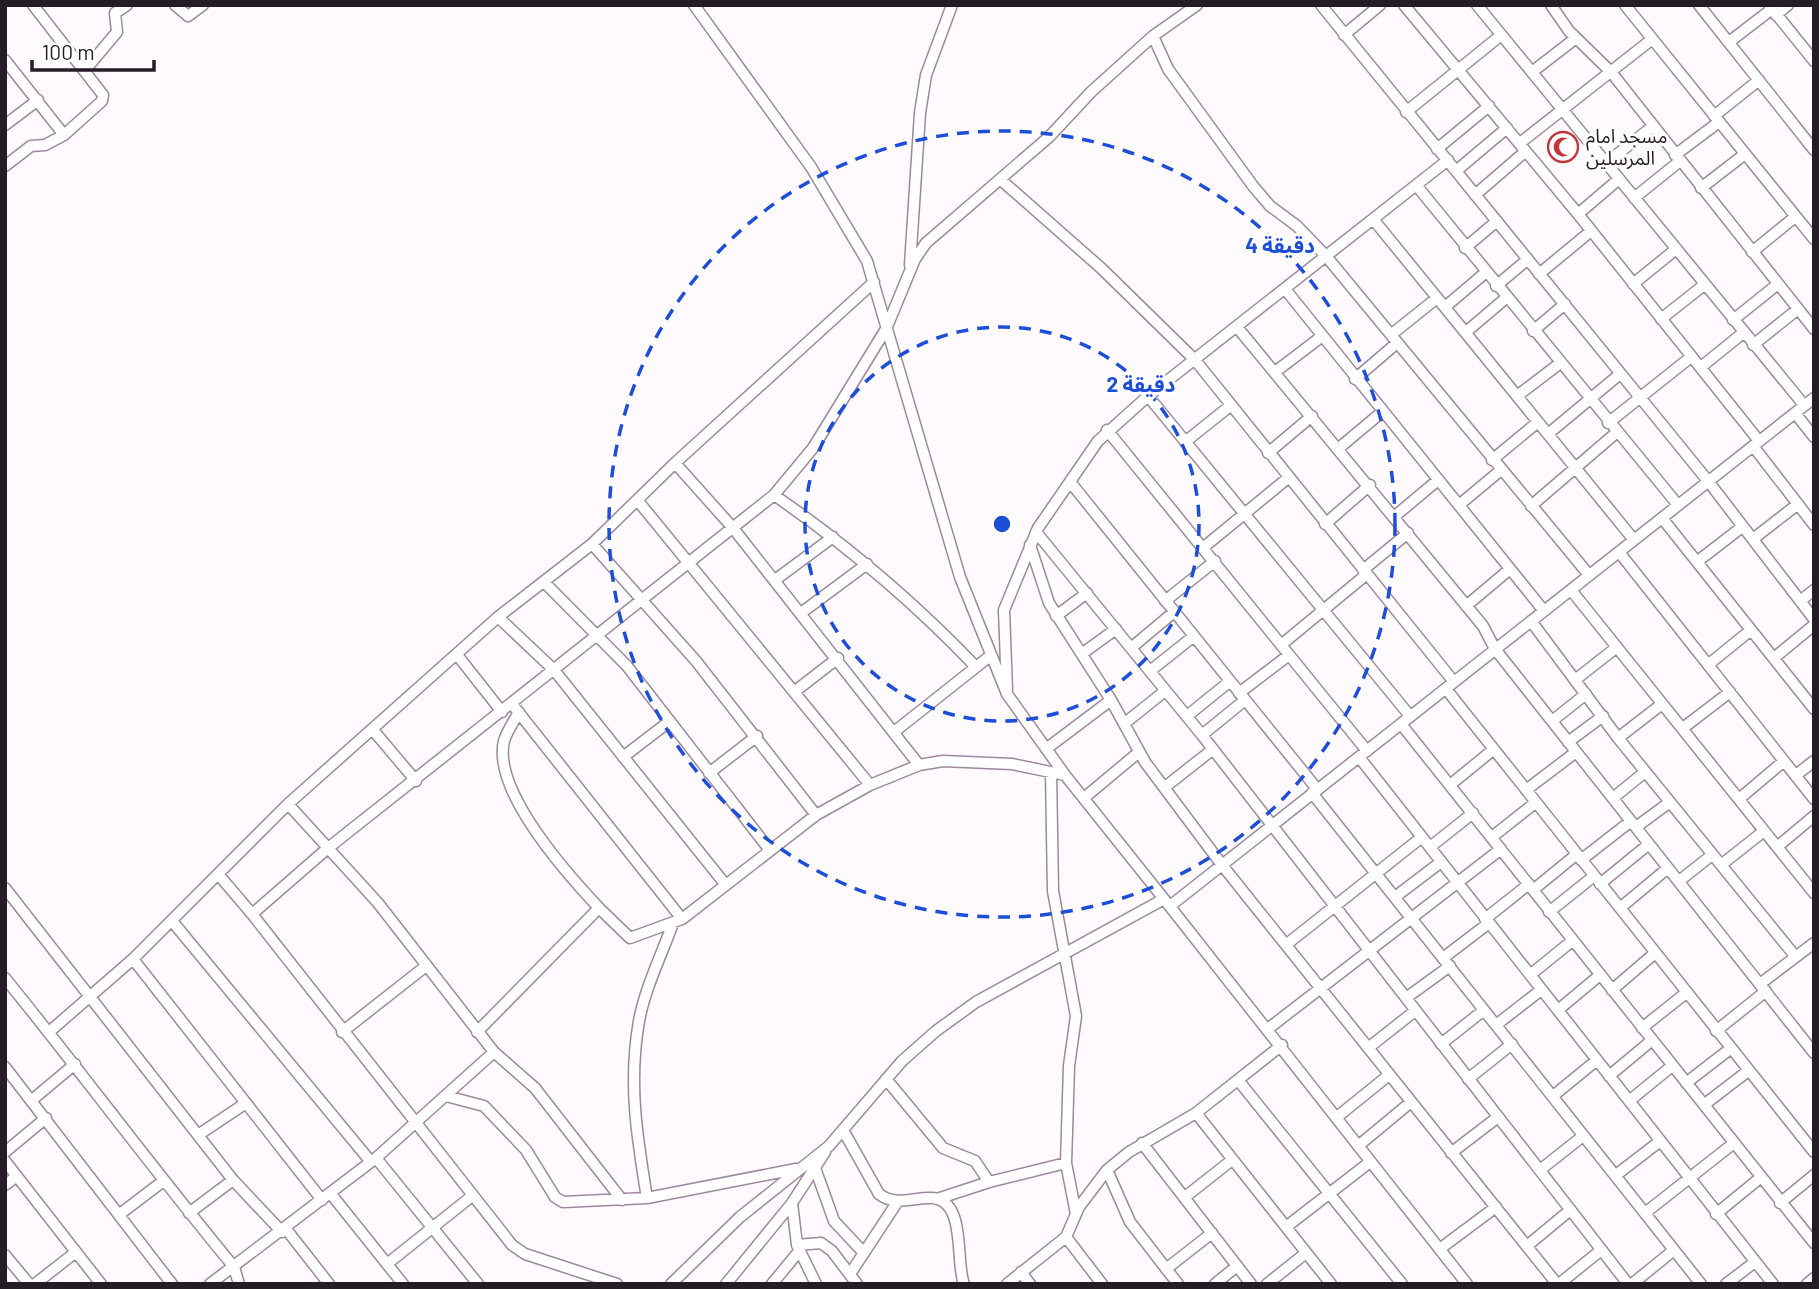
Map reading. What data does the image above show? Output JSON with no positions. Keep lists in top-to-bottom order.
{
  "places": {
    "mosque": ["مسجد امام المرسلين"]
  },
  "scale_bar": "100 m",
  "rings": ["4 دقيقة", "2 دقيقة"]
}
